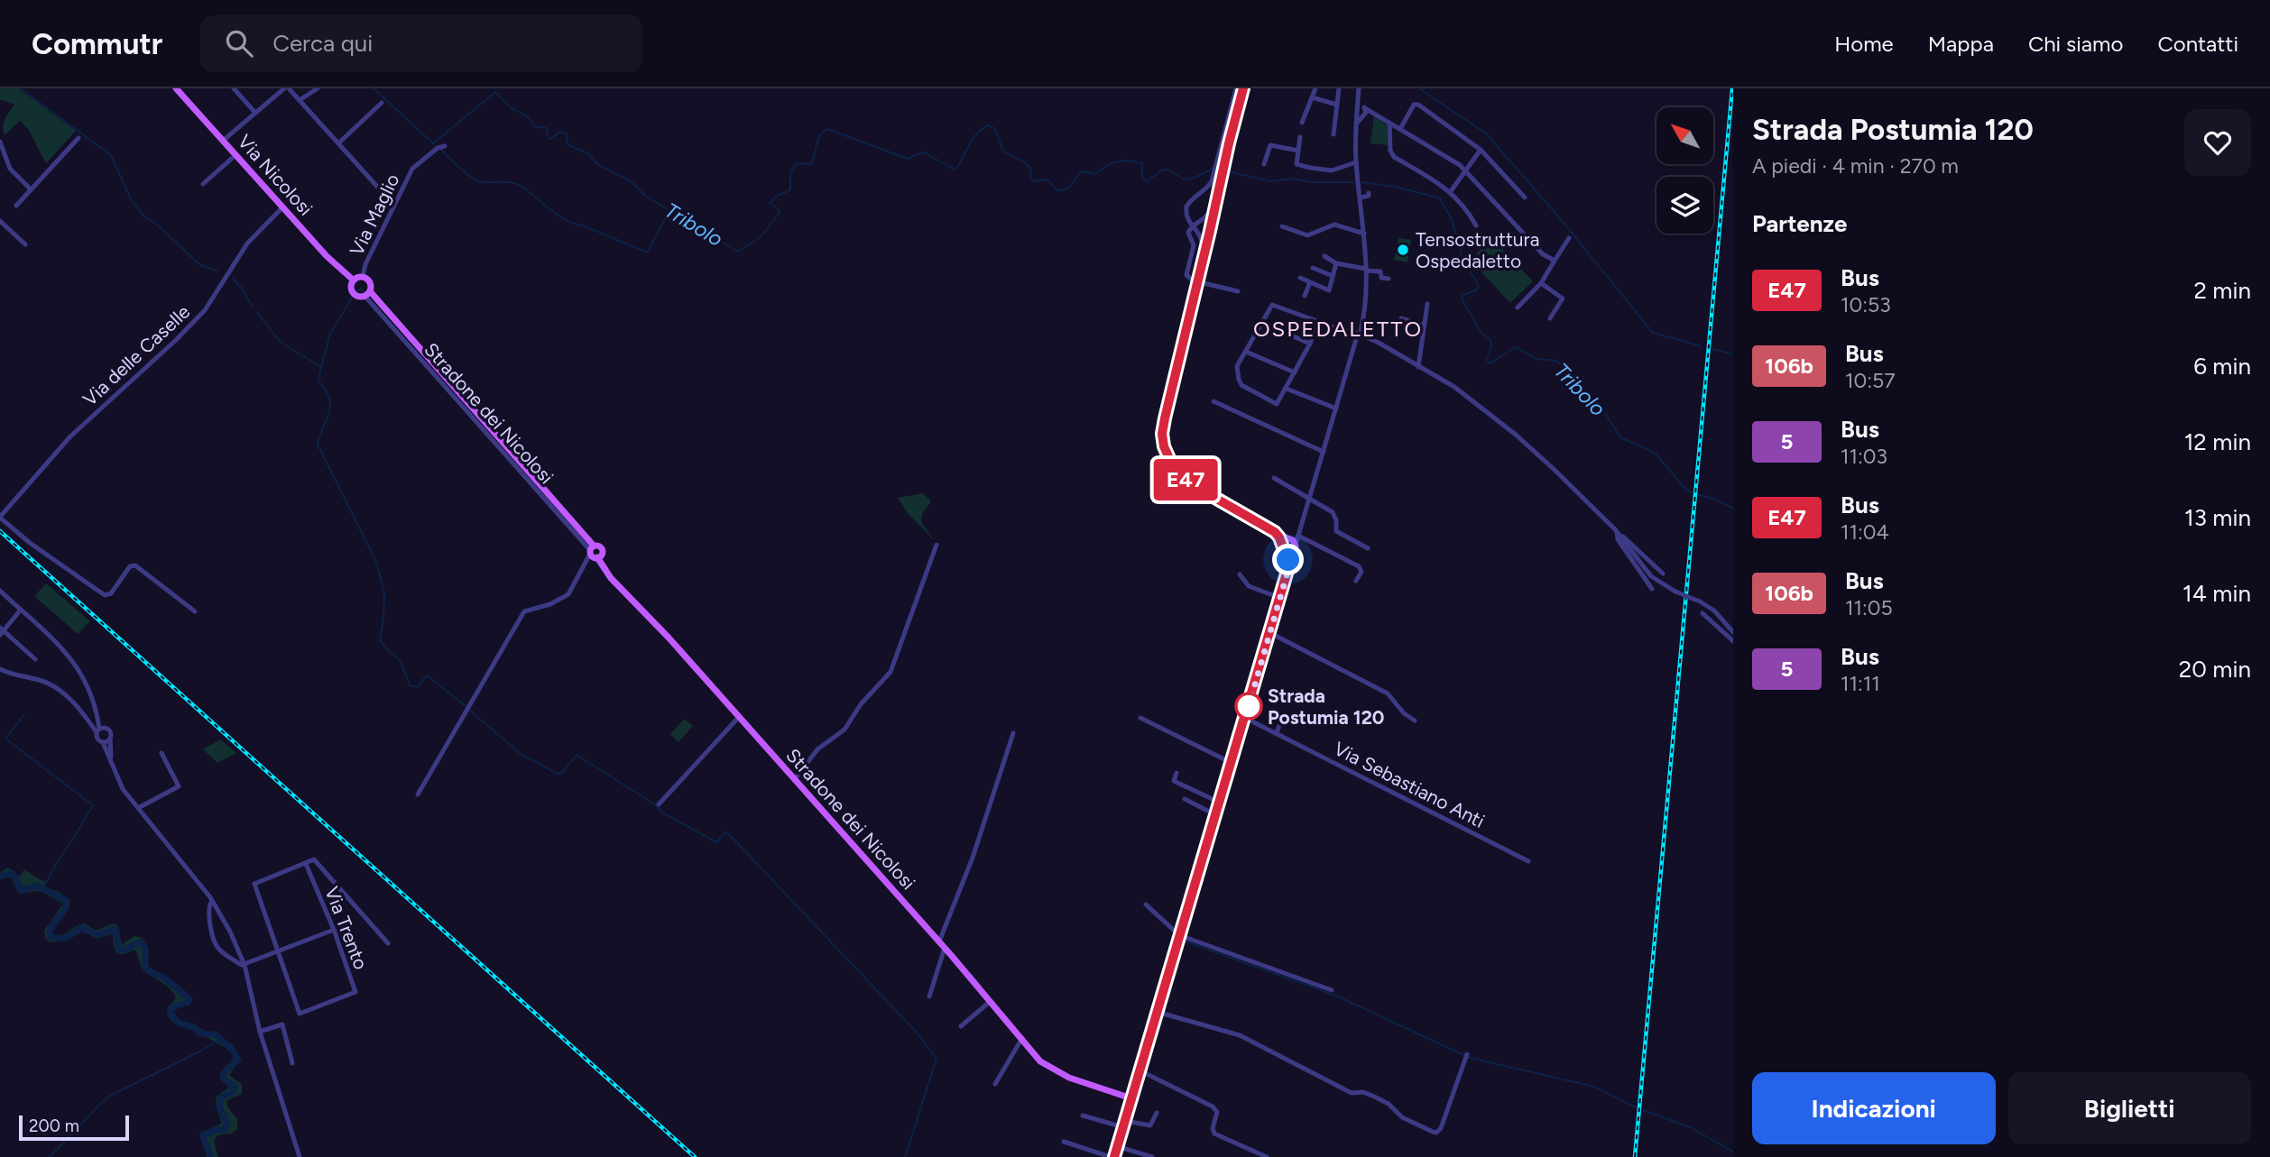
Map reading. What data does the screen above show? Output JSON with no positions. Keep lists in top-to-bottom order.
{
  "streets": {
    "main road": ["Via Nicolosi", "Stradone dei Nicolosi"],
    "street": [
      "Via Maglio",
      "Via delle Caselle",
      "Via Sebastiano Anti",
      "Via Trento"
    ]
  },
  "crossings": [
    ["Via Nicolosi", "Via Maglio"],
    ["Via Nicolosi", "Via delle Caselle"],
    ["Via Nicolosi", "Stradone dei Nicolosi"],
    ["Via Maglio", "Stradone dei Nicolosi"]
  ],
  "districts": ["OSPEDALETTO"],
  "water": ["Tribolo"],
  "places": ["Tensostruttura Ospedaletto", "Strada Postumia 120"],
  "lines": ["bus line E47"],
  "scale_bar": "200 m",
  "north": "top left",
  "page": {
    "header": "Commutr",
    "search": "Cerca qui",
    "nav": [
      "Home",
      "Mappa",
      "Chi siamo",
      "Contatti"
    ],
    "on_map": "E47",
    "heading": [
      ["Strada Postumia 120", "A piedi · 4 min · 270 m"],
      "Partenze"
    ],
    "list": [
      {
        "mark": "E47",
        "name": "Bus",
        "note": "10:53",
        "value": "2 min"
      },
      {
        "mark": "106b",
        "name": "Bus",
        "note": "10:57",
        "value": "6 min"
      },
      {
        "mark": "5",
        "name": "Bus",
        "note": "11:03",
        "value": "12 min"
      },
      {
        "mark": "E47",
        "name": "Bus",
        "note": "11:04",
        "value": "13 min"
      },
      {
        "mark": "106b",
        "name": "Bus",
        "note": "11:05",
        "value": "14 min"
      },
      {
        "mark": "5",
        "name": "Bus",
        "note": "11:11",
        "value": "20 min"
      }
    ],
    "buttons": ["Indicazioni", "Biglietti"],
    "scale": "200 m"
  }
}
